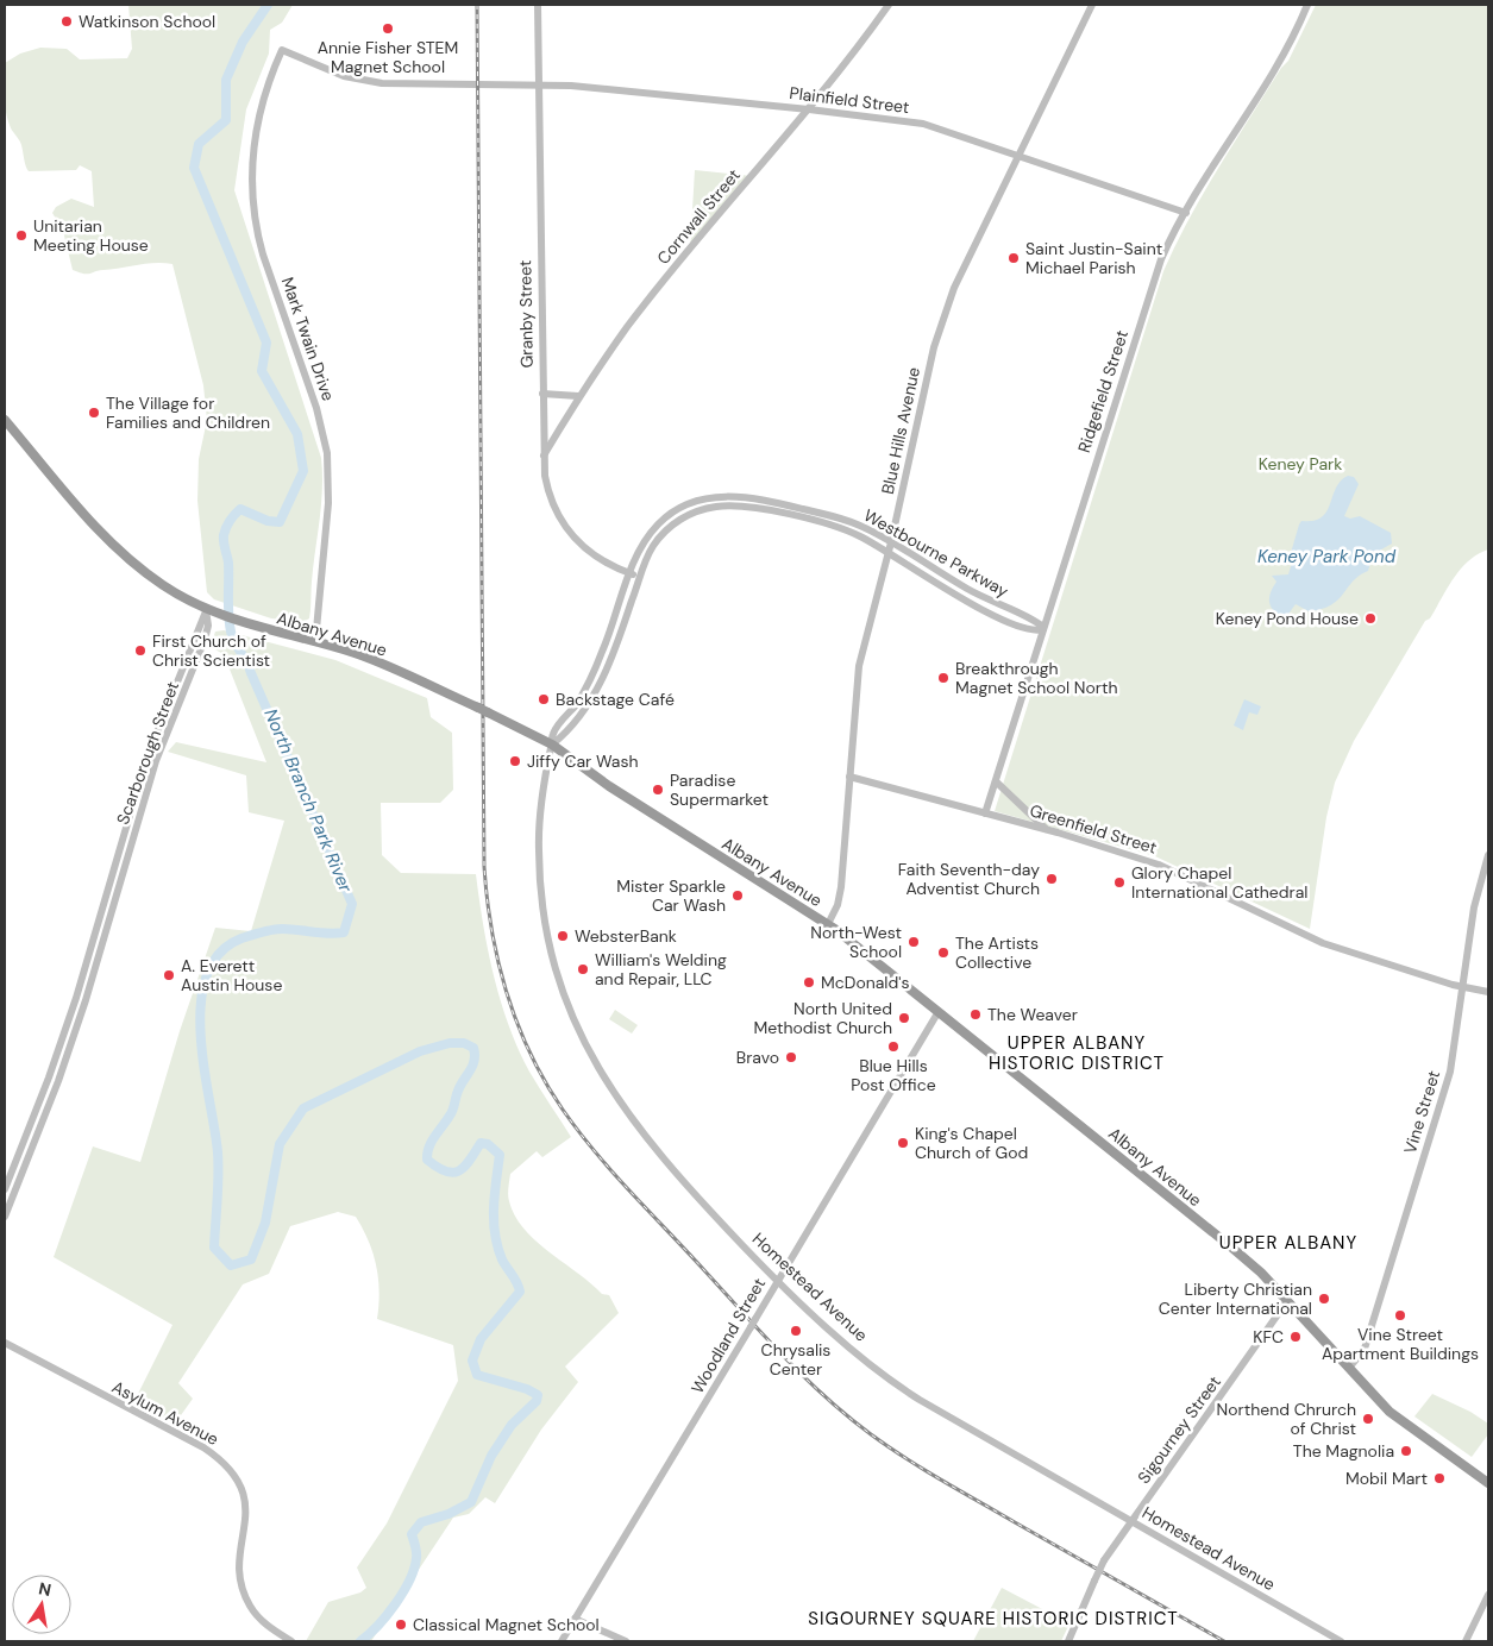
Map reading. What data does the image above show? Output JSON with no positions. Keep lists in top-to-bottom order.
{
  "streets": {
    "highway": ["Albany Avenue"],
    "main road": [
      "Plainfield Street",
      "Cornwall Street",
      "Granby Street",
      "Mark Twain Drive",
      "Ridgefield Street",
      "Blue Hills Avenue",
      "Westbourne Parkway",
      "Scarborough Street",
      "Greenfield Street",
      "Vine Street",
      "Homestead Avenue",
      "Woodland Street",
      "Asylum Avenue",
      "Sigourney Street"
    ]
  },
  "crossings": [
    ["Plainfield Street", "Cornwall Street"],
    ["Plainfield Street", "Granby Street"],
    ["Plainfield Street", "Mark Twain Drive"],
    ["Plainfield Street", "Ridgefield Street"],
    ["Plainfield Street", "Blue Hills Avenue"],
    ["Cornwall Street", "Granby Street"],
    ["Granby Street", "Westbourne Parkway"],
    ["Mark Twain Drive", "Albany Avenue"],
    ["Ridgefield Street", "Westbourne Parkway"],
    ["Ridgefield Street", "Greenfield Street"],
    ["Blue Hills Avenue", "Westbourne Parkway"],
    ["Blue Hills Avenue", "Albany Avenue"],
    ["Blue Hills Avenue", "Greenfield Street"],
    ["Westbourne Parkway", "Albany Avenue"],
    ["Westbourne Parkway", "Homestead Avenue"],
    ["Albany Avenue", "Scarborough Street"],
    ["Albany Avenue", "Vine Street"],
    ["Albany Avenue", "Homestead Avenue"],
    ["Albany Avenue", "Woodland Street"],
    ["Albany Avenue", "Sigourney Street"],
    ["Greenfield Street", "Vine Street"],
    ["Homestead Avenue", "Woodland Street"],
    ["Homestead Avenue", "Sigourney Street"]
  ],
  "districts": ["UPPER ALBANY HISTORIC DISTRICT", "UPPER ALBANY", "SIGOURNEY SQUARE HISTORIC DISTRICT"],
  "water": ["Keney Park Pond", "North Branch Park River"],
  "parks": ["Keney Park"],
  "places": [
    "Watkinson School",
    "Annie Fisher STEM Magnet School",
    "Unitarian Meeting House",
    "Saint Justin-Saint Michael Parish",
    "The Village for Families and Children",
    "Keney Pond House",
    "First Church of Christ Scientist",
    "Breakthrough Magnet School North",
    "Backstage Café",
    "Jiffy Car Wash",
    "Paradise Supermarket",
    "Faith Seventh-day Adventist Church",
    "Glory Chapel International Cathedral",
    "Mister Sparkle Car Wash",
    "WebsterBank",
    "North-West School",
    "The Artists Collective",
    "William's Welding and Repair, LLC",
    "A. Everett Austin House",
    "McDonald's",
    "The Weaver",
    "North United Methodist Church",
    "Blue Hills Post Office",
    "Bravo",
    "King's Chapel Church of God",
    "Liberty Christian Center International",
    "Vine Street Apartment Buildings",
    "Chrysalis Center",
    "KFC",
    "Northend Chrurch of Christ",
    "The Magnolia",
    "Mobil Mart",
    "Classical Magnet School"
  ],
  "north": "top"
}
